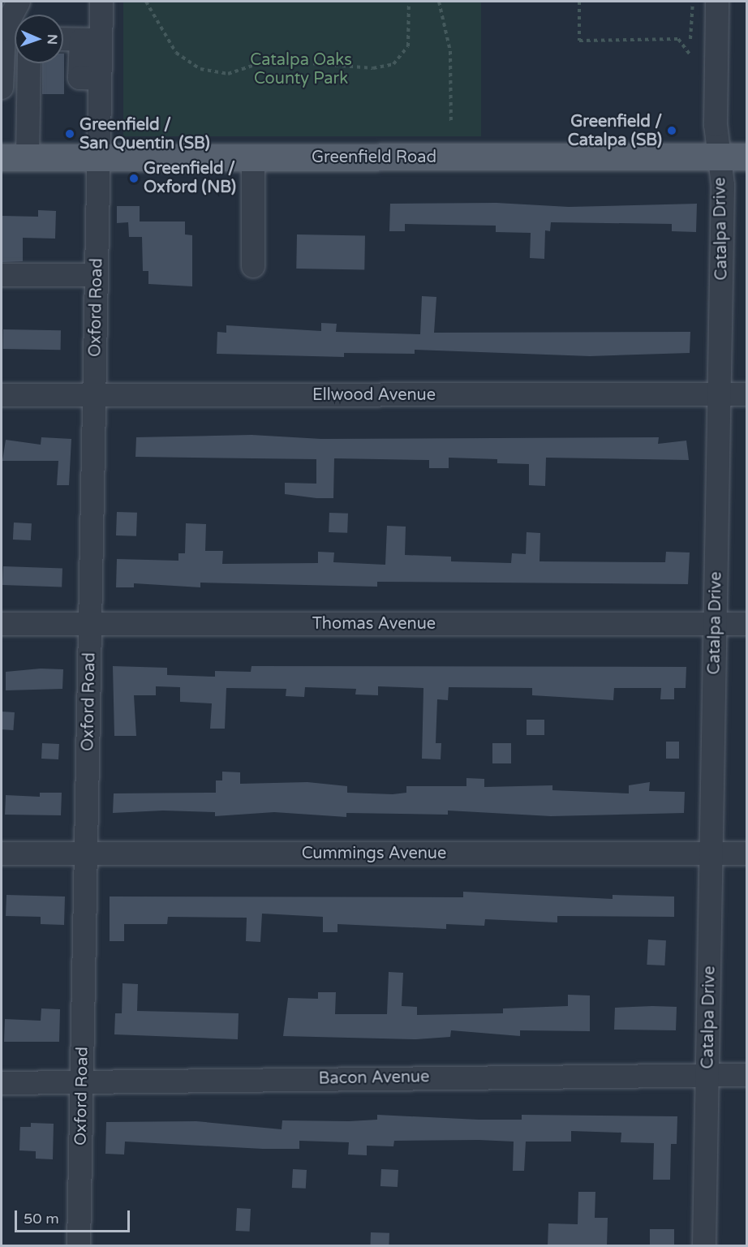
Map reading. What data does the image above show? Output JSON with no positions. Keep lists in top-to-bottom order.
{
  "streets": {
    "main road": ["Greenfield Road"],
    "street": [
      "Catalpa Drive",
      "Oxford Road",
      "Ellwood Avenue",
      "Thomas Avenue",
      "Cummings Avenue",
      "Bacon Avenue"
    ]
  },
  "crossings": [
    ["Greenfield Road", "Catalpa Drive"],
    ["Greenfield Road", "Oxford Road"],
    ["Catalpa Drive", "Ellwood Avenue"],
    ["Catalpa Drive", "Thomas Avenue"],
    ["Catalpa Drive", "Cummings Avenue"],
    ["Catalpa Drive", "Bacon Avenue"],
    ["Oxford Road", "Ellwood Avenue"],
    ["Oxford Road", "Thomas Avenue"],
    ["Oxford Road", "Cummings Avenue"],
    ["Oxford Road", "Bacon Avenue"]
  ],
  "parks": ["Catalpa Oaks County Park"],
  "places": ["Greenfield / Catalpa (SB)", "Greenfield / San Quentin (SB)", "Greenfield / Oxford (NB)"],
  "scale_bar": "50 m",
  "north": "right"
}
